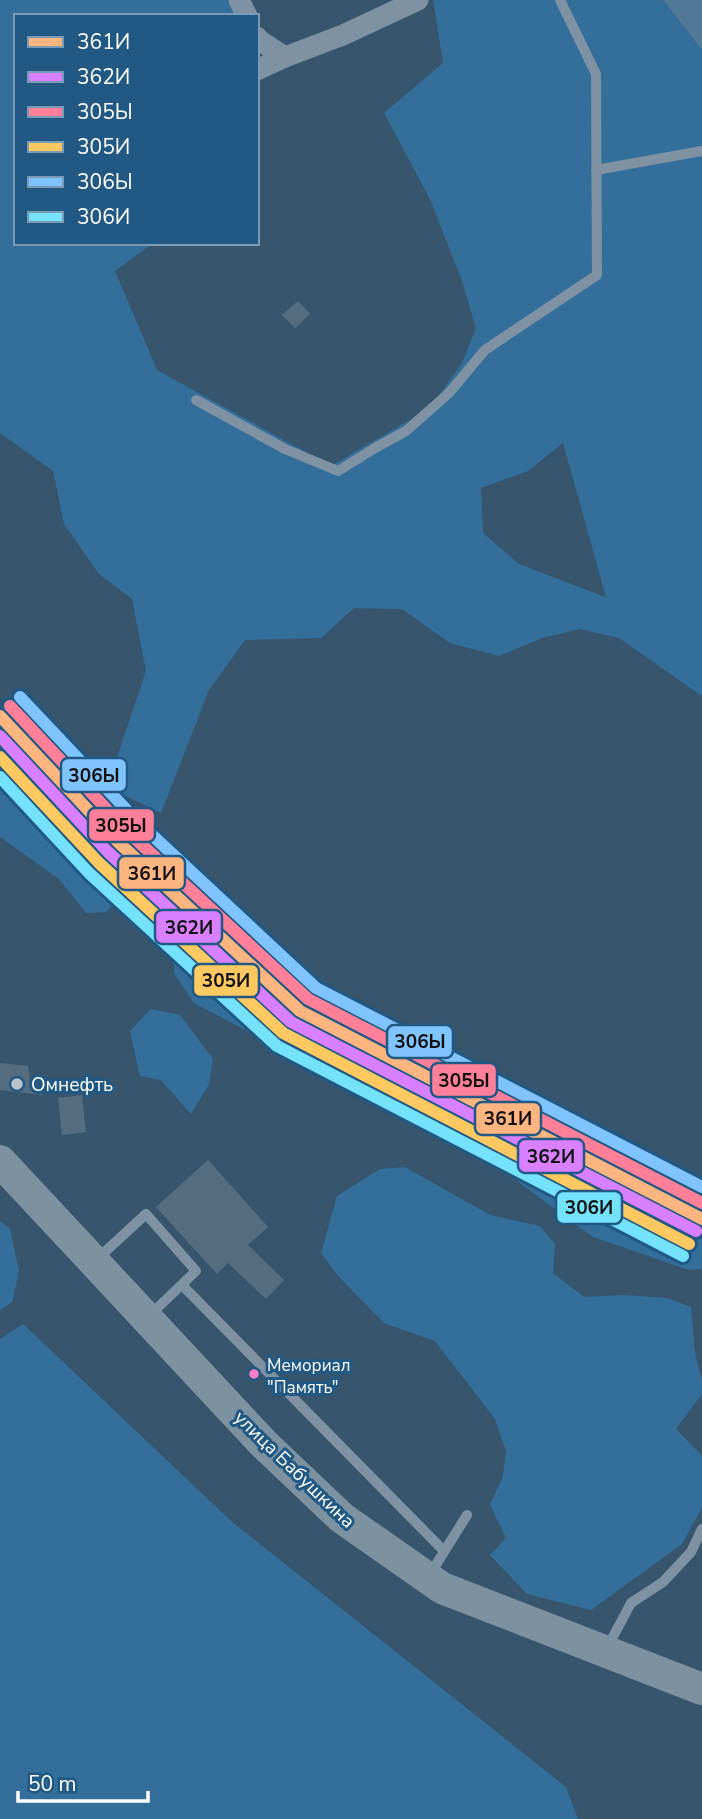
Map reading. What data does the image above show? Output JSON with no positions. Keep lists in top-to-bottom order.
{
  "streets": {
    "main road": ["улица Бабушкина"]
  },
  "places": ["Омнефть", "Мемориал \"Память\""],
  "lines": [
    "transit line 306Ы",
    "transit line 305Ы",
    "transit line 361И",
    "transit line 362И",
    "transit line 305И",
    "transit line 306И"
  ],
  "legend": [
    "361И",
    "362И",
    "305Ы",
    "305И",
    "306Ы",
    "306И"
  ],
  "scale_bar": "50 m"
}
